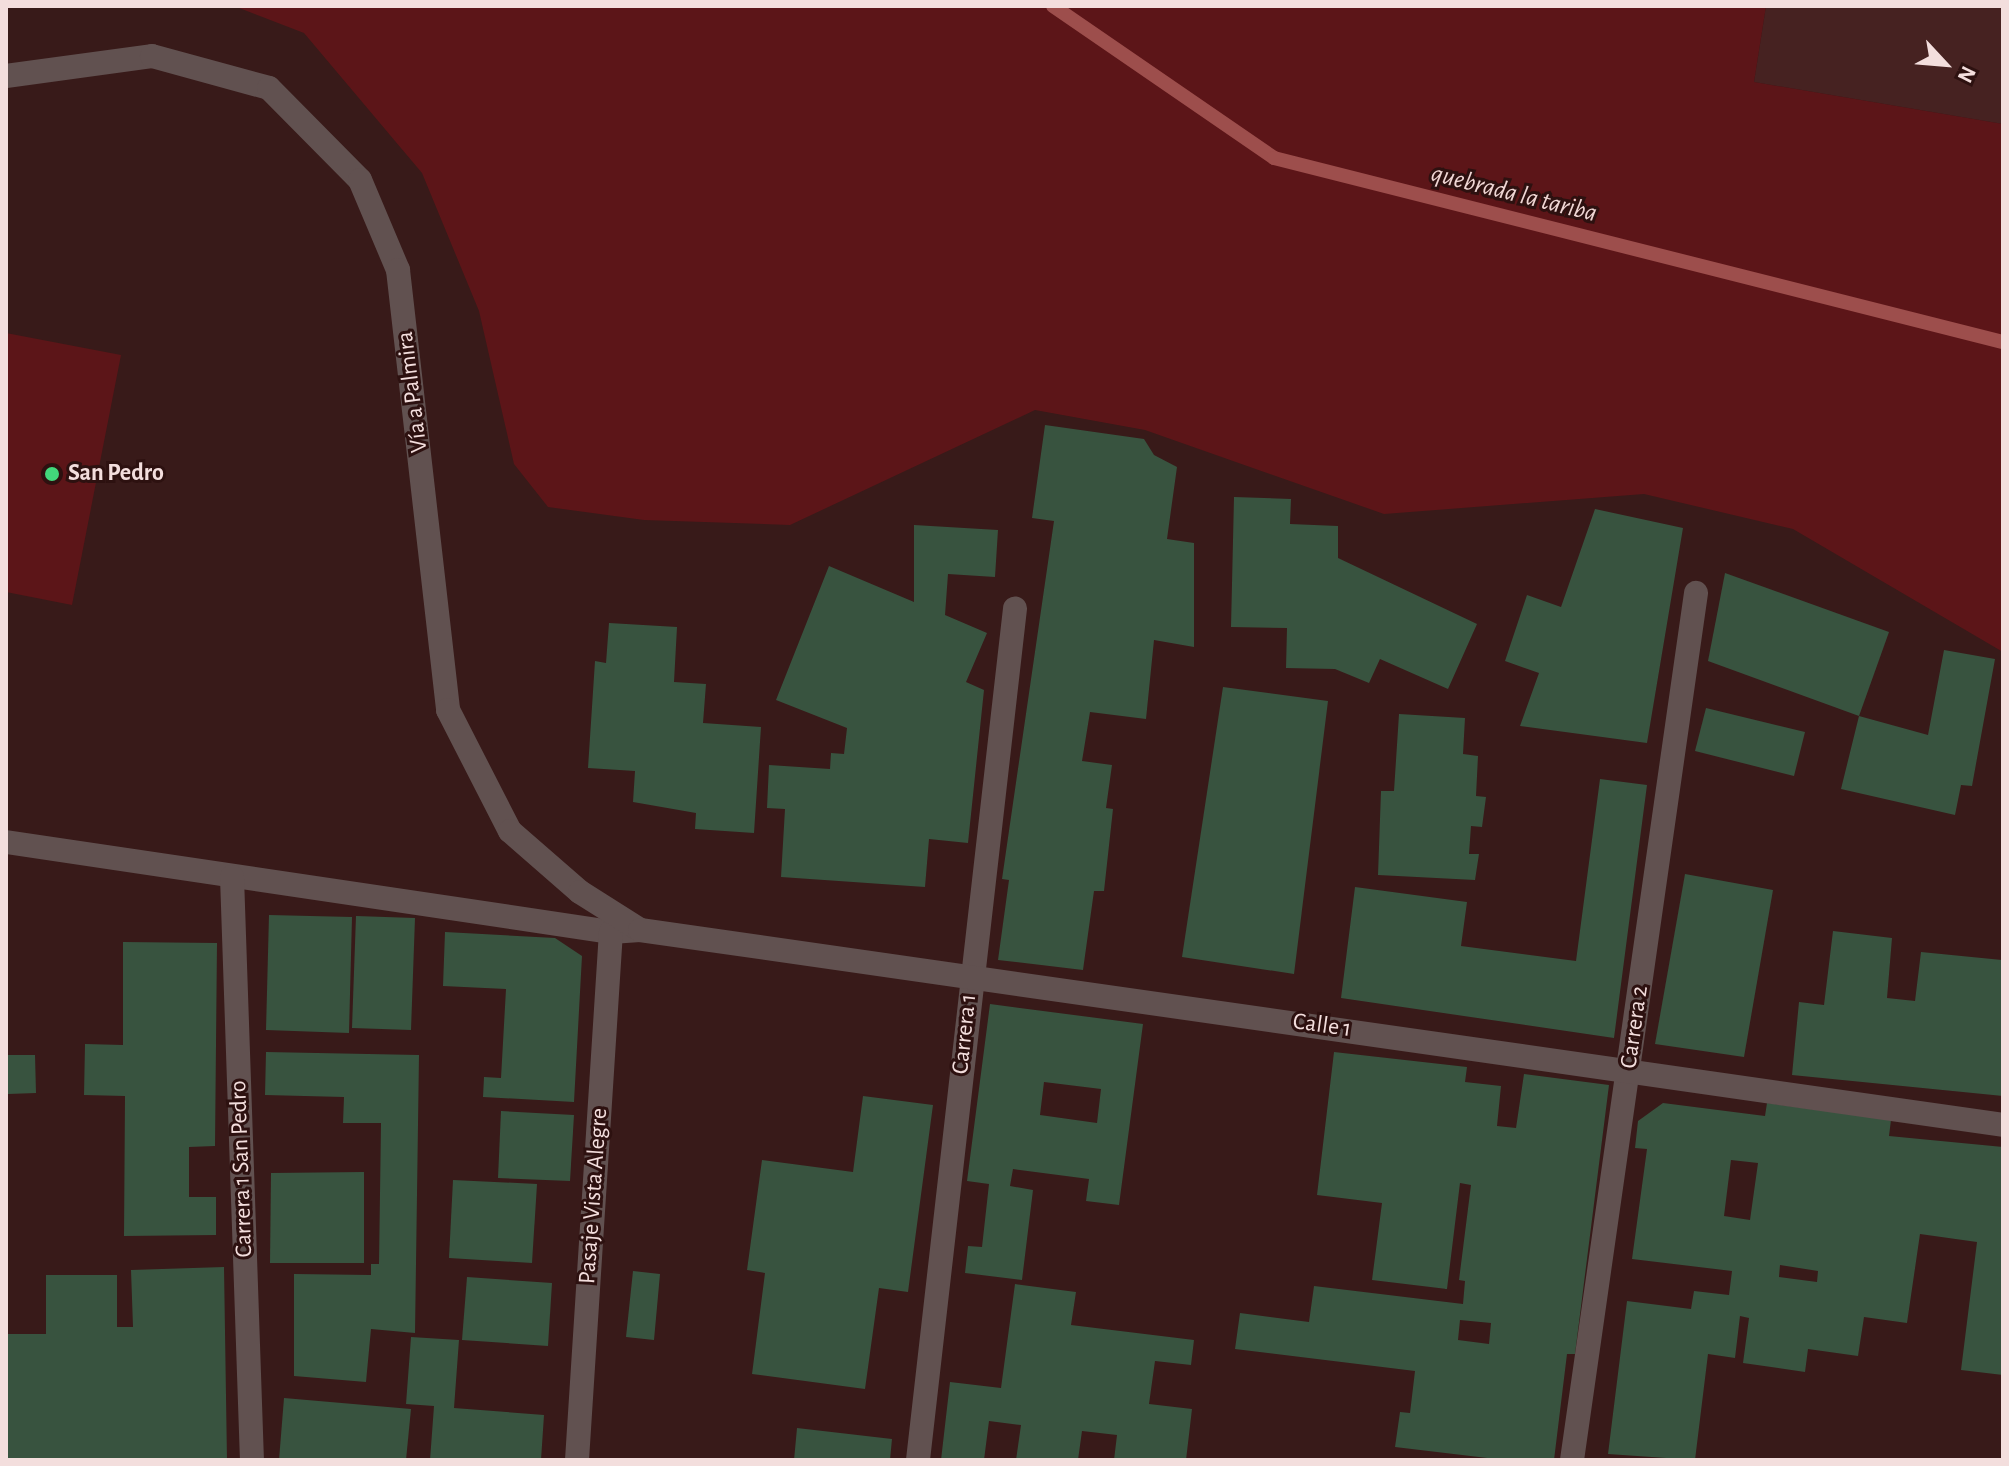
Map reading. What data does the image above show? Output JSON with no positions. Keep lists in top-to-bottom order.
{
  "streets": {
    "street": [
      "Vía a Palmira",
      "Calle 1",
      "Carrera 2",
      "Carrera 1",
      "Carrera 1 San Pedro",
      "Pasaje Vista Alegre"
    ]
  },
  "crossings": [
    ["Vía a Palmira", "Calle 1"],
    ["Calle 1", "Carrera 2"],
    ["Calle 1", "Carrera 1"]
  ],
  "water": ["quebrada la tariba"],
  "places": ["San Pedro"],
  "north": "bottom right"
}
